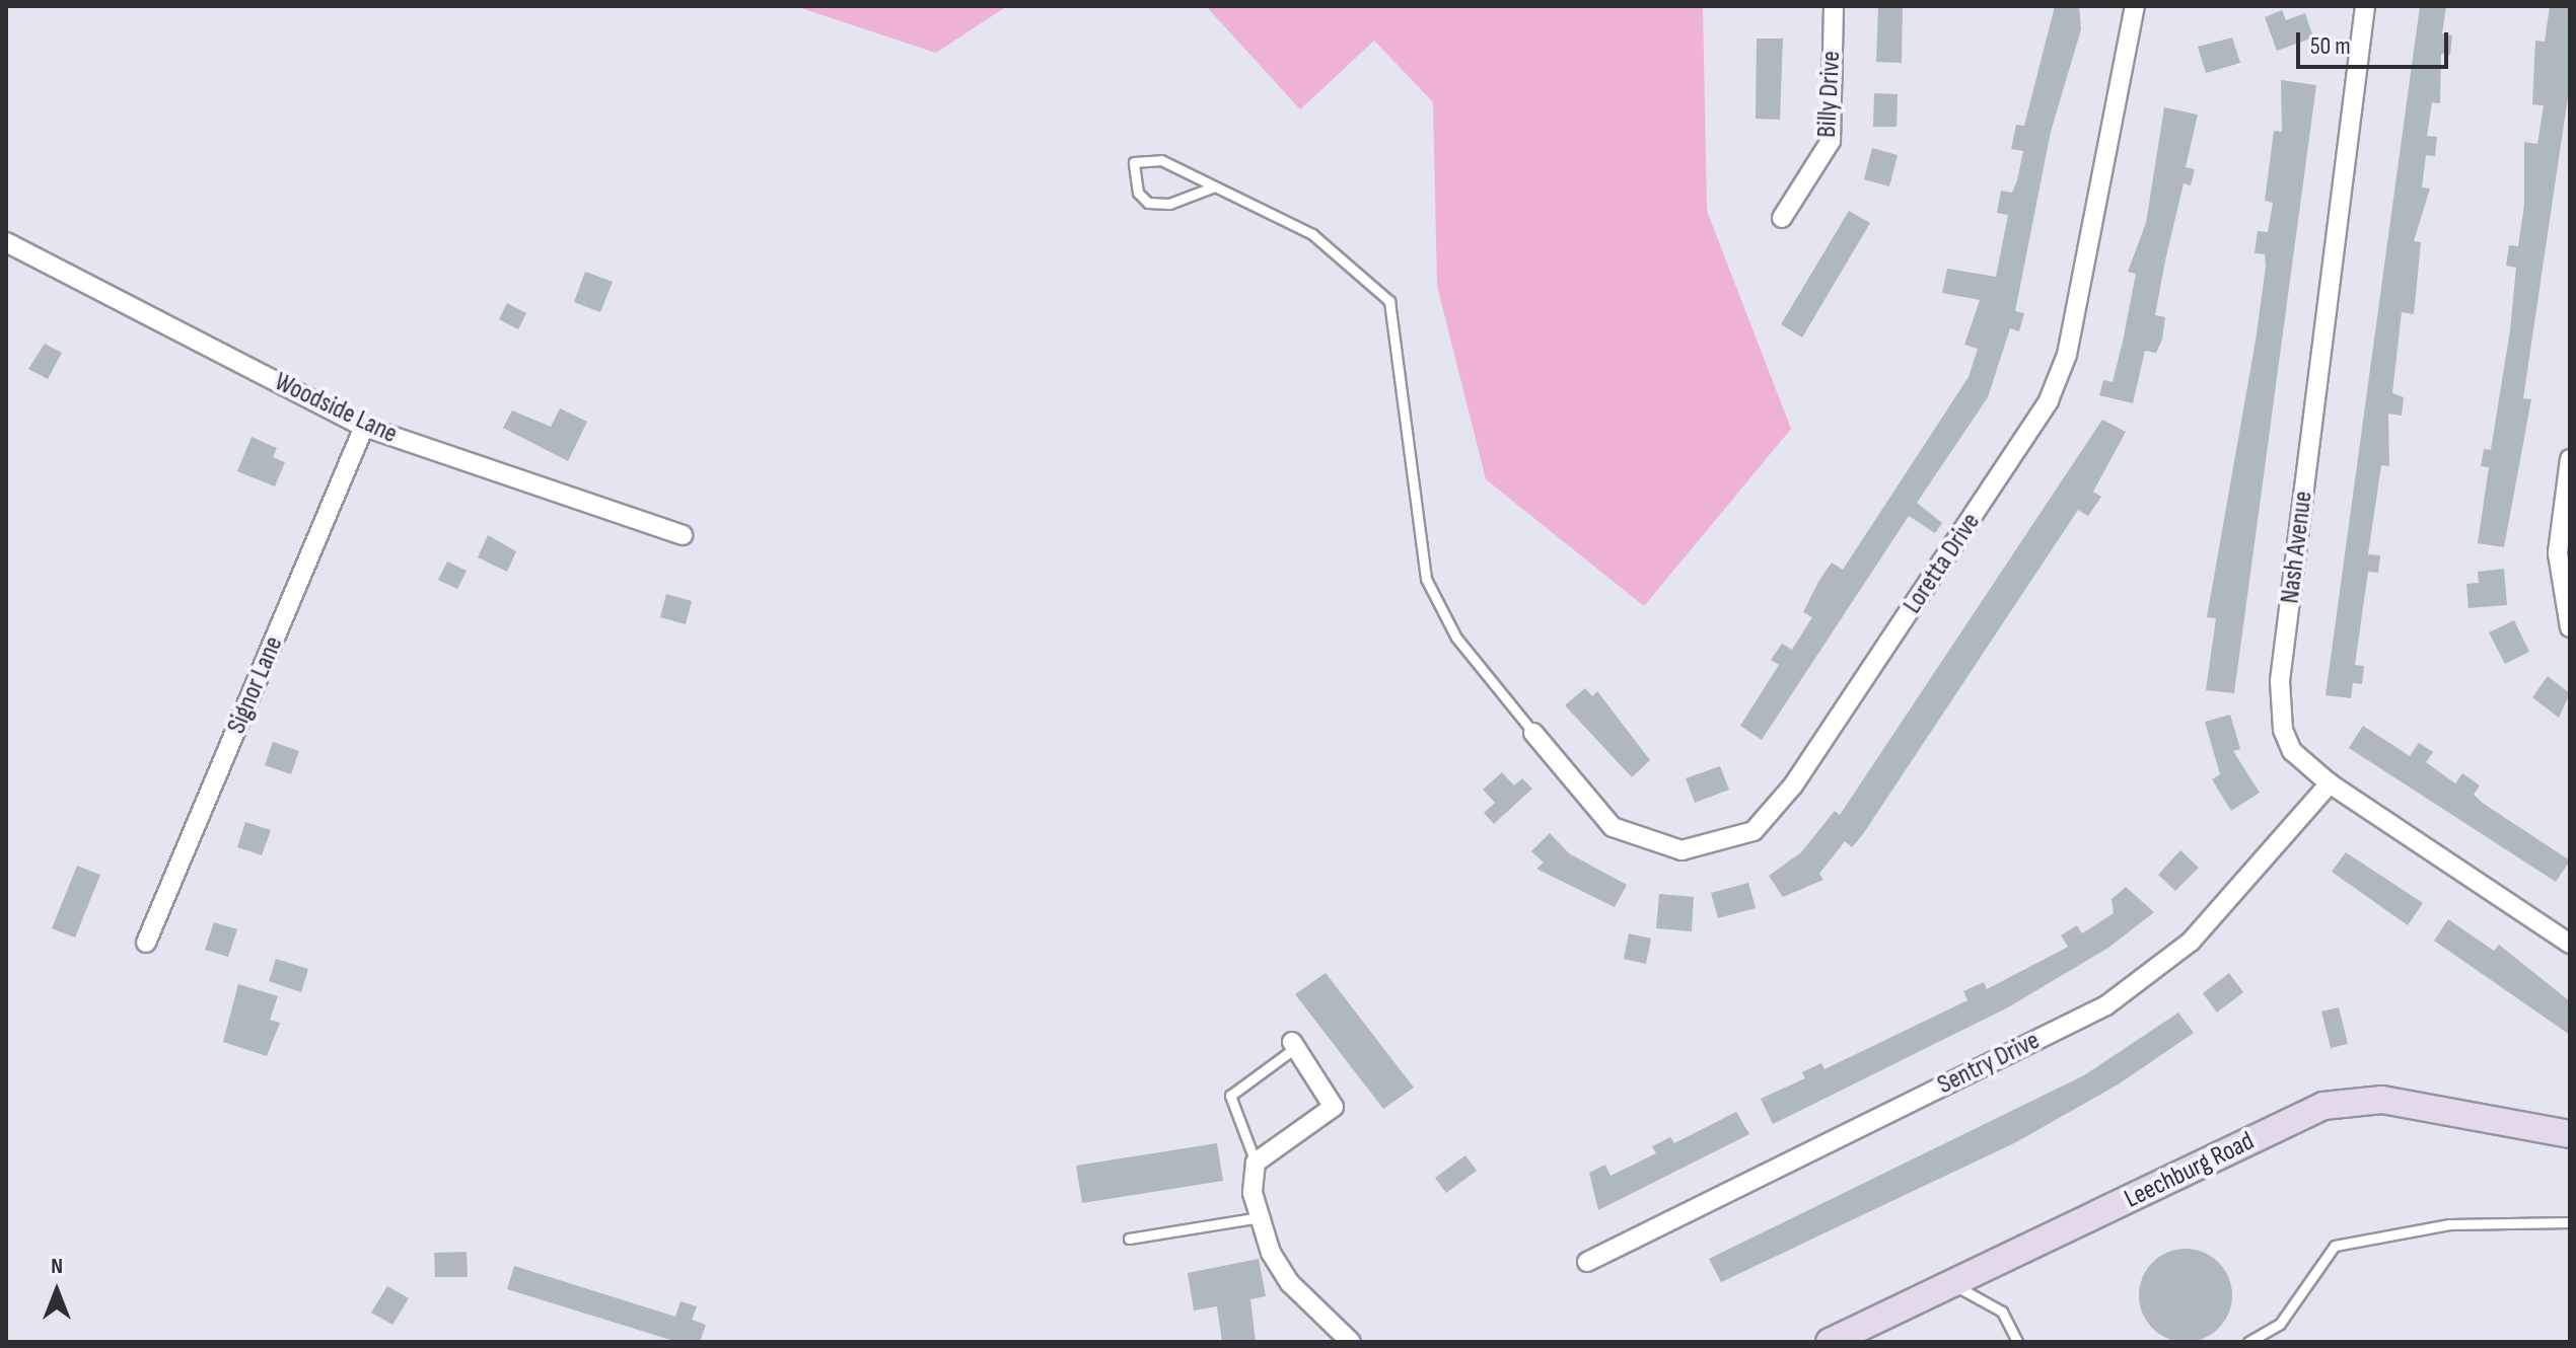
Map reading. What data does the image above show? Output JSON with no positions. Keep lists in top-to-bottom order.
{
  "streets": {
    "street": [
      "Billy Drive",
      "Woodside Lane",
      "Nash Avenue",
      "Loretta Drive",
      "Signor Lane",
      "Sentry Drive",
      "Leechburg Road"
    ]
  },
  "crossings": [
    ["Woodside Lane", "Signor Lane"],
    ["Nash Avenue", "Sentry Drive"]
  ],
  "scale_bar": "50 m",
  "north": "top"
}
